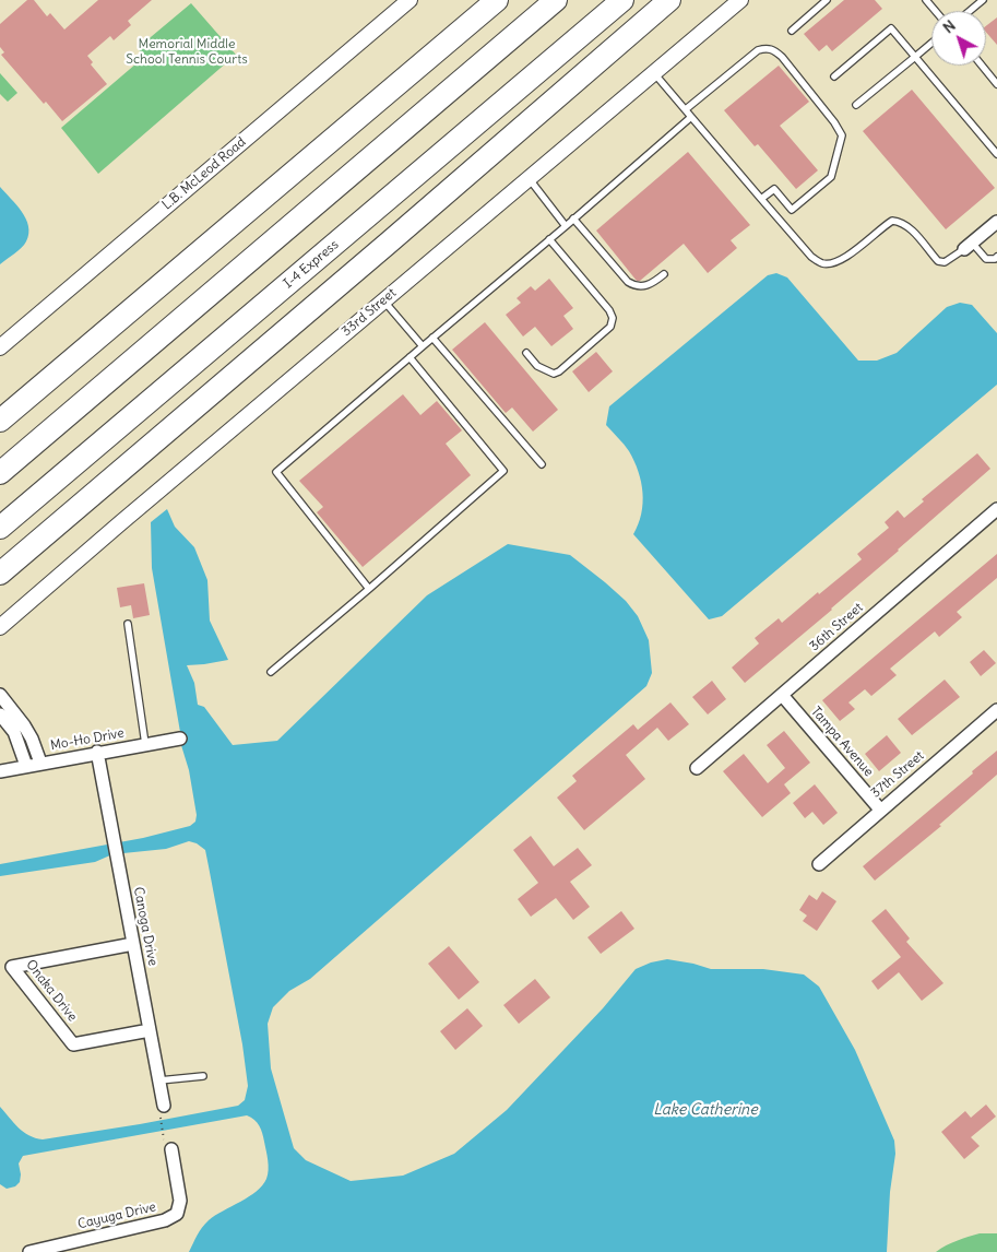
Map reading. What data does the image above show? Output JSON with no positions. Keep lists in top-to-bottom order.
{
  "streets": {
    "highway": ["I-4 Express"],
    "street": [
      "L.B. McLeod Road",
      "33rd Street",
      "36th Street",
      "Mo-Ho Drive",
      "Tampa Avenue",
      "37th Street",
      "Canoga Drive",
      "Onaka Drive",
      "Cayuga Drive"
    ]
  },
  "crossings": [
    ["36th Street", "Tampa Avenue"],
    ["Mo-Ho Drive", "Canoga Drive"],
    ["Tampa Avenue", "37th Street"],
    ["Canoga Drive", "Onaka Drive"]
  ],
  "water": ["Lake Catherine"],
  "parks": ["Memorial Middle School Tennis Courts"],
  "north": "top left"
}
